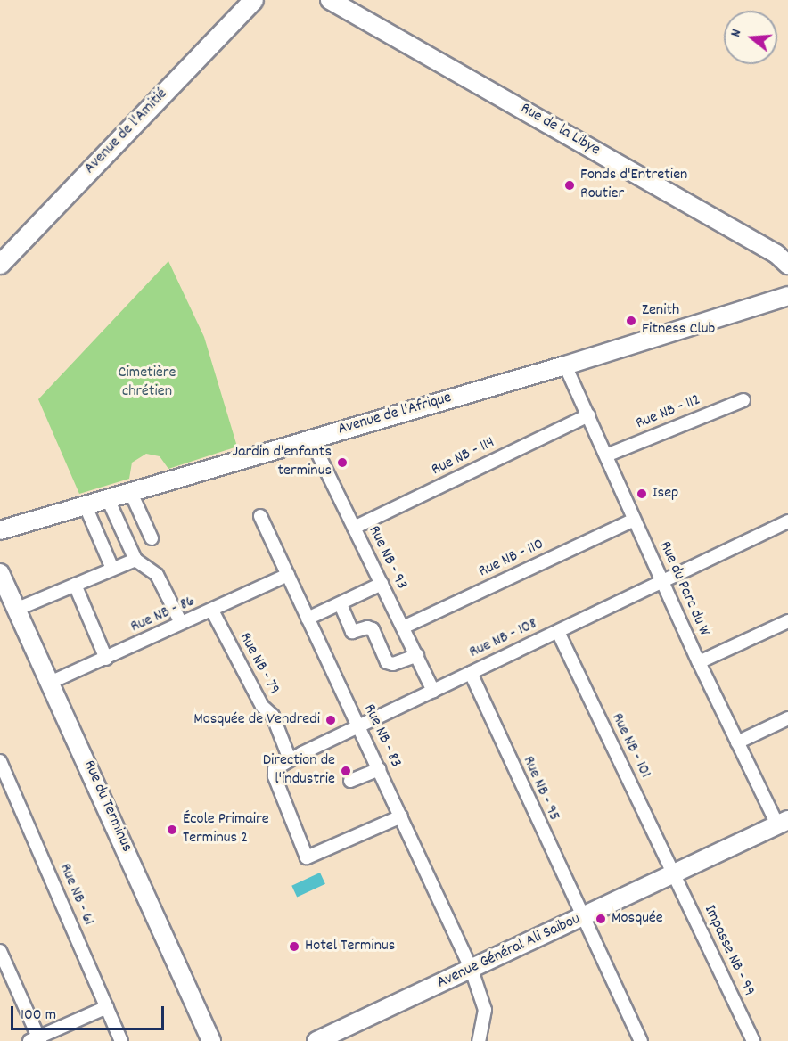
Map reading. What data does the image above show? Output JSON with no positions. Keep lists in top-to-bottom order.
{
  "streets": {
    "main road": ["Avenue de l'Amitié"],
    "street": [
      "Rue de la Libye",
      "Rue NB - 112",
      "Avenue de l'Afrique",
      "Rue NB - 114",
      "Rue NB - 93",
      "Rue NB - 110",
      "Rue du Parc du W",
      "Rue NB - 86",
      "Rue NB - 108",
      "Rue NB - 79",
      "Rue NB - 83",
      "Rue NB - 101",
      "Rue NB - 95",
      "Rue du Terminus",
      "Rue NB - 61",
      "Impasse NB - 99",
      "Avenue Général Ali Saibou"
    ]
  },
  "crossings": [
    ["Rue NB - 112", "Rue du Parc du W"],
    ["Avenue de l'Afrique", "Rue NB - 93"],
    ["Avenue de l'Afrique", "Rue du Parc du W"],
    ["Rue NB - 114", "Rue NB - 93"],
    ["Rue NB - 114", "Rue du Parc du W"],
    ["Rue NB - 93", "Rue NB - 110"],
    ["Rue NB - 93", "Rue NB - 108"],
    ["Rue NB - 110", "Rue du Parc du W"],
    ["Rue du Parc du W", "Rue NB - 108"],
    ["Rue du Parc du W", "Avenue Général Ali Saibou"],
    ["Rue NB - 86", "Rue NB - 79"],
    ["Rue NB - 86", "Rue NB - 83"],
    ["Rue NB - 86", "Rue du Terminus"],
    ["Rue NB - 108", "Rue NB - 79"],
    ["Rue NB - 108", "Rue NB - 83"],
    ["Rue NB - 108", "Rue NB - 101"],
    ["Rue NB - 108", "Rue NB - 95"],
    ["Rue NB - 83", "Avenue Général Ali Saibou"],
    ["Rue NB - 101", "Impasse NB - 99"],
    ["Rue NB - 101", "Avenue Général Ali Saibou"],
    ["Rue NB - 95", "Avenue Général Ali Saibou"],
    ["Impasse NB - 99", "Avenue Général Ali Saibou"]
  ],
  "parks": ["Cimetière chrétien"],
  "places": [
    "Fonds d'Entretien Routier",
    "Zenith Fitness Club",
    "Jardin d'enfants terminus",
    "Isep",
    "Mosquée de Vendredi",
    "Direction de l'industrie",
    "École Primaire Terminus 2",
    "Mosquée",
    "Hotel Terminus"
  ],
  "scale_bar": "100 m",
  "north": "left"
}
